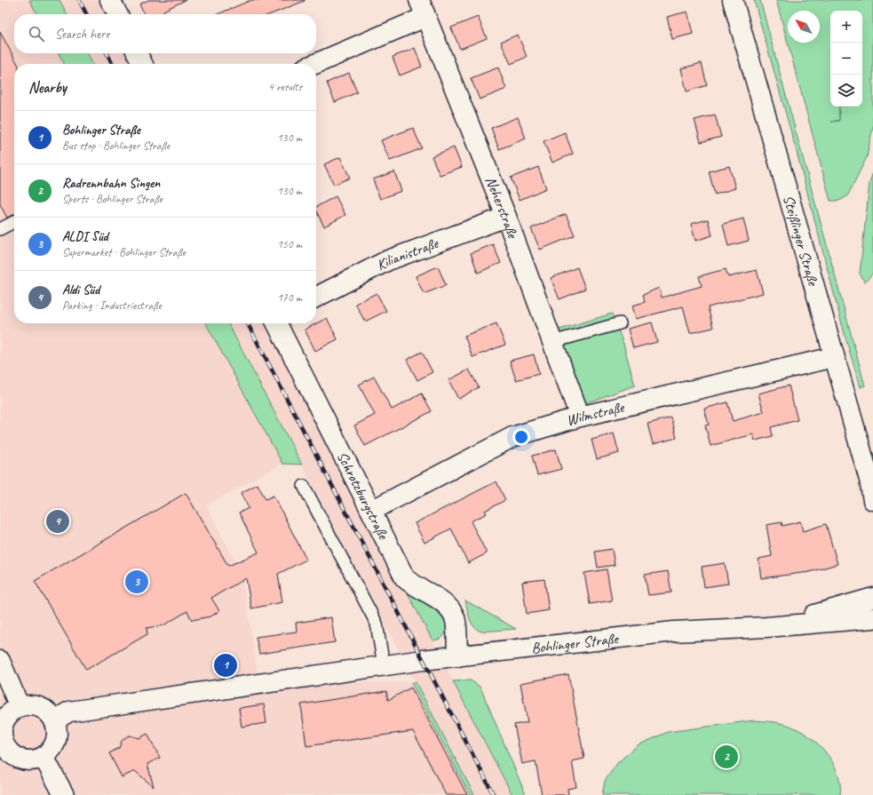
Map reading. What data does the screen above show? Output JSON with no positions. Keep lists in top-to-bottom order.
{
  "streets": {
    "street": [
      "Neherstraße",
      "Steißlinger Straße",
      "Kilianistraße",
      "Wilmstraße",
      "Schrotzburgstraße",
      "Bohlinger Straße"
    ]
  },
  "crossings": [
    ["Neherstraße", "Kilianistraße"],
    ["Neherstraße", "Wilmstraße"],
    ["Steißlinger Straße", "Wilmstraße"],
    ["Wilmstraße", "Schrotzburgstraße"],
    ["Schrotzburgstraße", "Bohlinger Straße"]
  ],
  "north": "top left",
  "page": {
    "map_buttons": ["+", "−"],
    "search": "Search here",
    "heading": ["Nearby", "4 results"],
    "list": [
      {
        "mark": "1",
        "name": "Bohlinger Straße",
        "note": "Bus stop · Bohlinger Straße",
        "value": "130 m"
      },
      {
        "mark": "2",
        "name": "Radrennbahn Singen",
        "note": "Sports · Bohlinger Straße",
        "value": "130 m"
      },
      {
        "mark": "3",
        "name": "ALDI Süd",
        "note": "Supermarket · Bohlinger Straße",
        "value": "150 m"
      },
      {
        "mark": "4",
        "name": "Aldi Süd",
        "note": "Parking · Industriestraße",
        "value": "170 m"
      }
    ],
    "pins": [
      "4",
      "3",
      "1",
      "2"
    ]
  }
}
